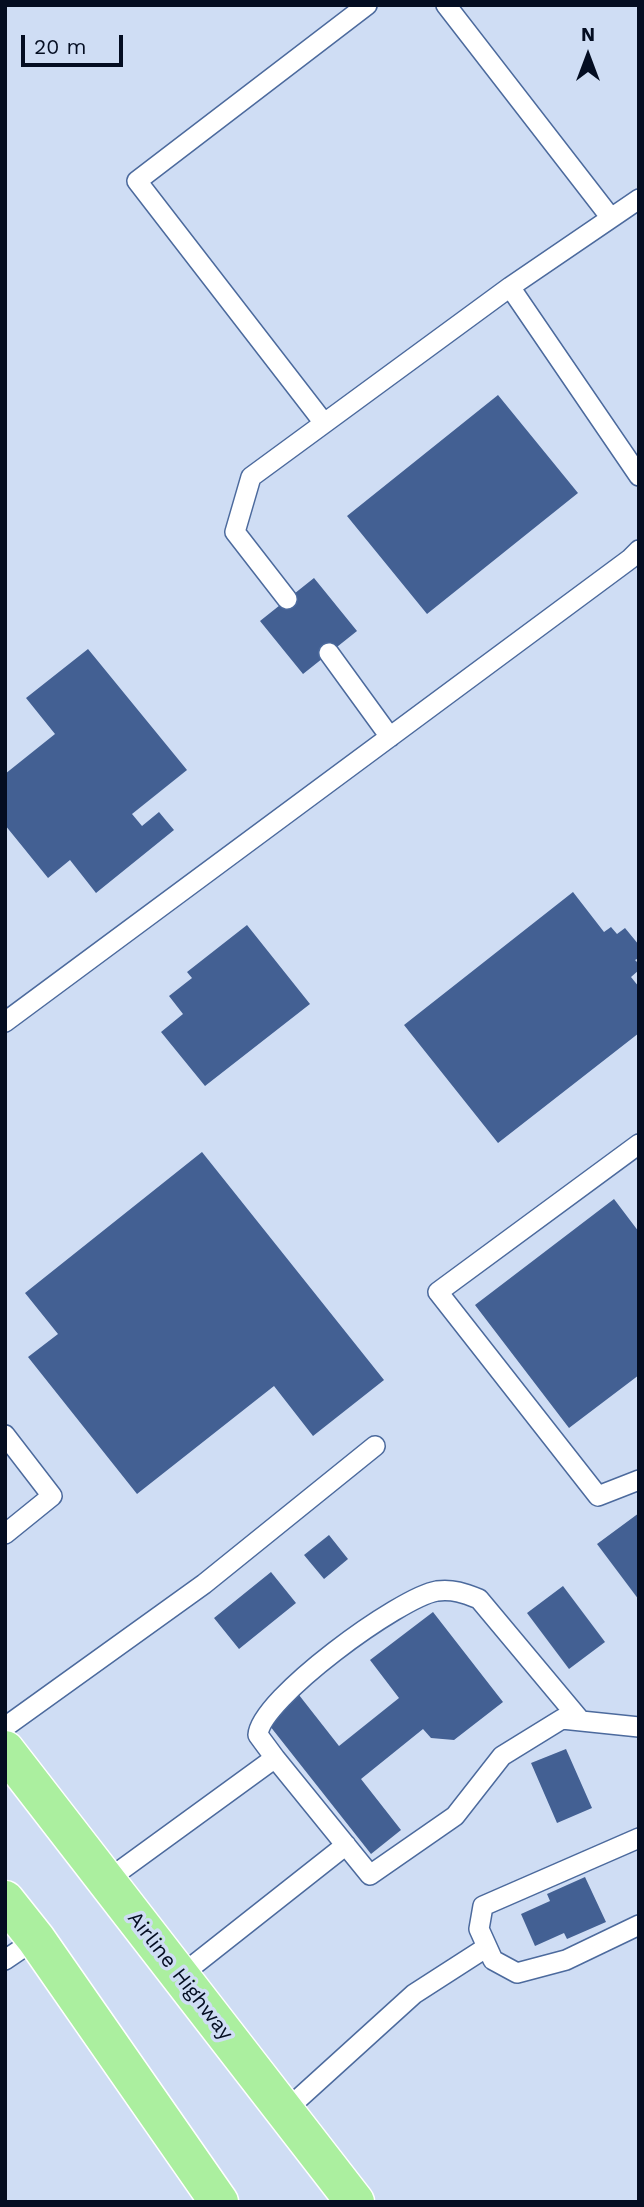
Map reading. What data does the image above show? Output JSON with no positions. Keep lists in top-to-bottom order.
{
  "streets": {
    "highway": ["Airline Highway"]
  },
  "scale_bar": "20 m",
  "north": "top"
}
